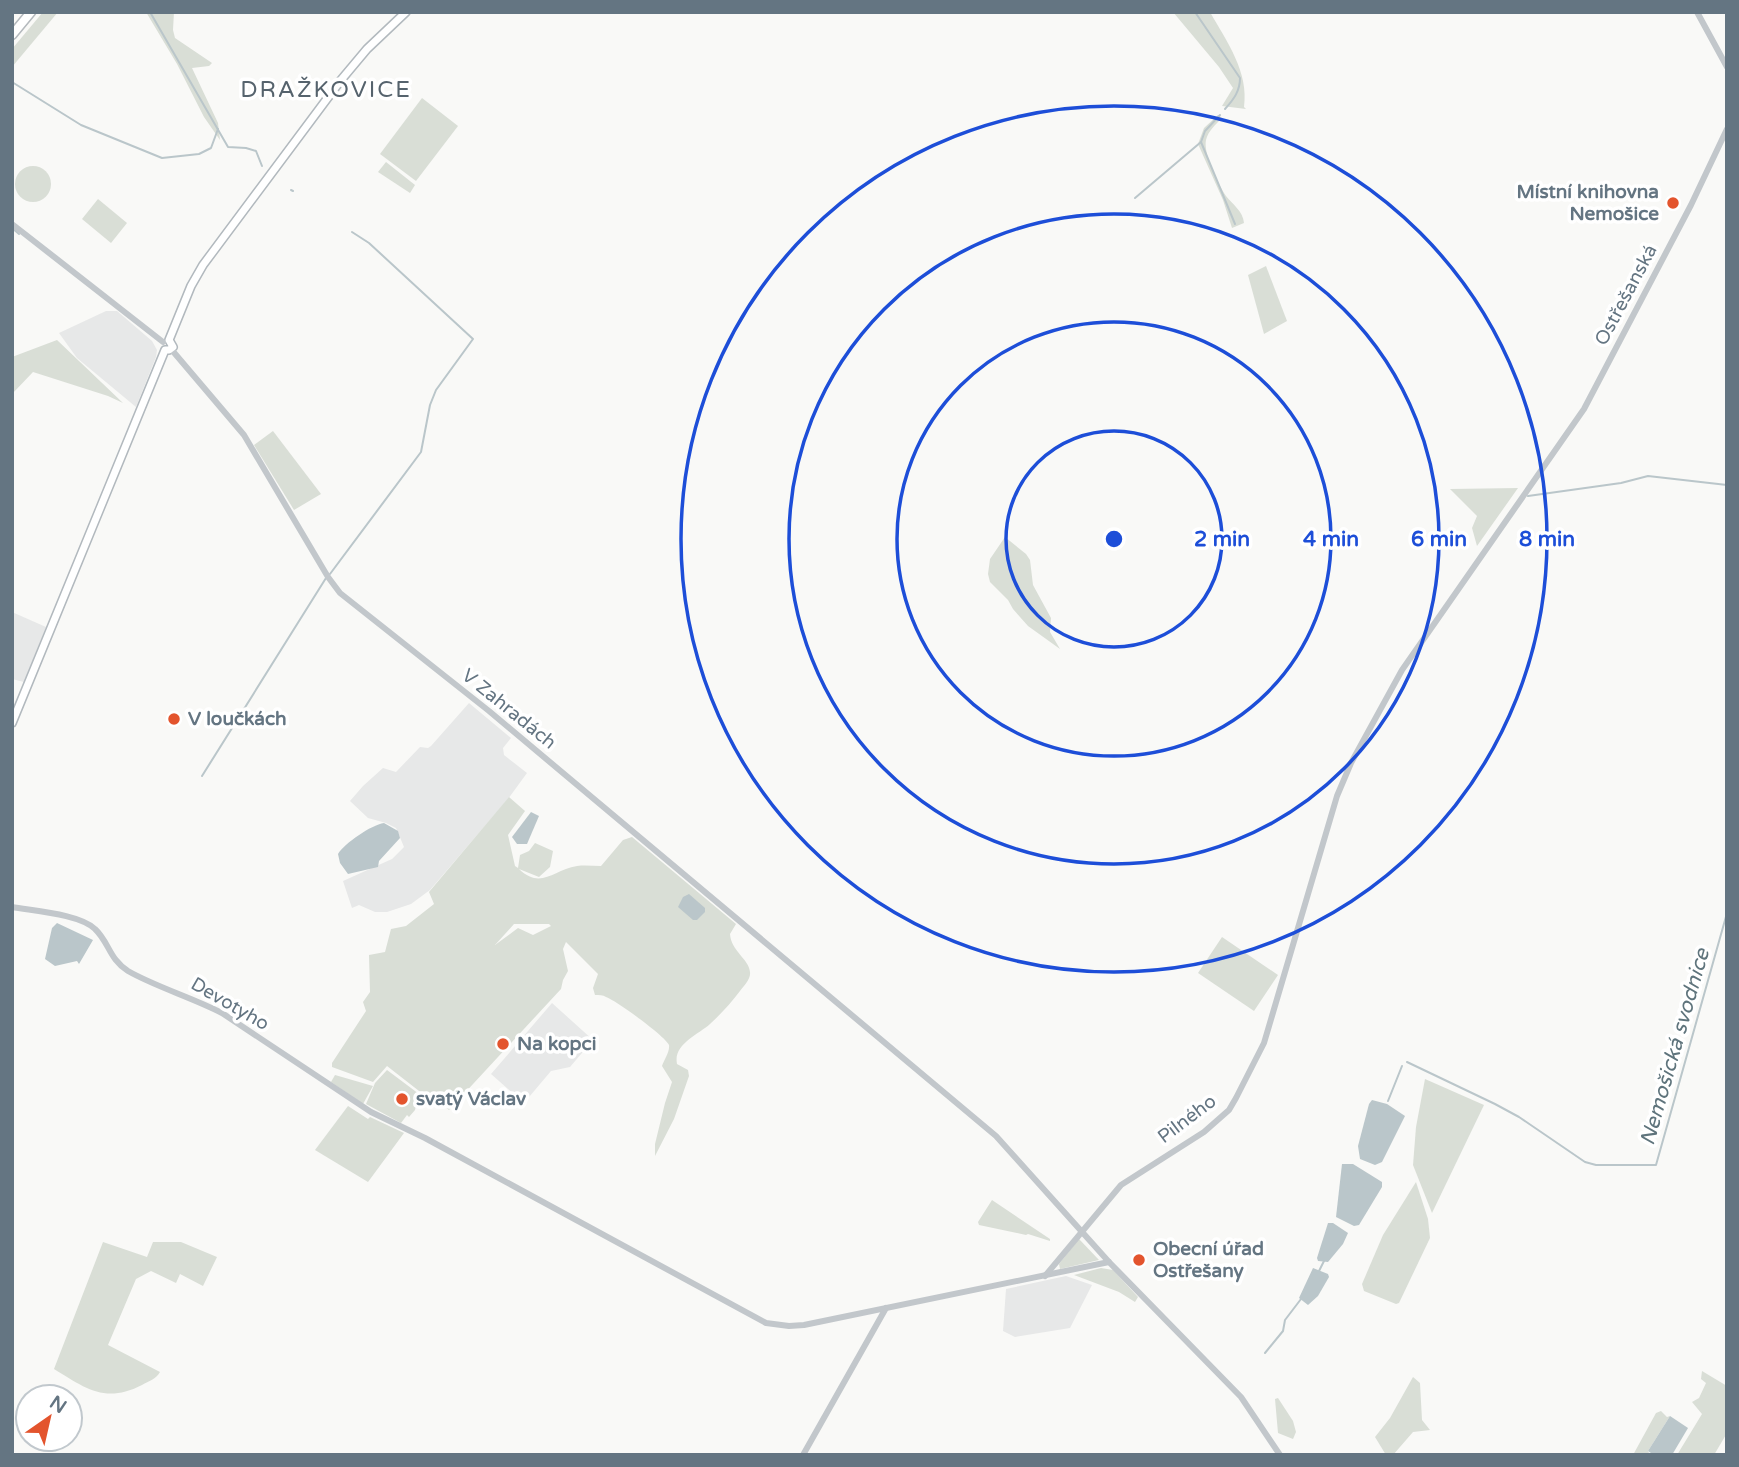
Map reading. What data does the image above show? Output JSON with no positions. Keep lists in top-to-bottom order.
{
  "streets": {
    "street": [
      "Ostřešanská",
      "V Zahradách",
      "Devotyho",
      "Pilného"
    ]
  },
  "crossings": [
    ["Ostřešanská", "Pilného"],
    ["V Zahradách", "Devotyho"],
    ["V Zahradách", "Pilného"],
    ["Devotyho", "Pilného"]
  ],
  "districts": ["DRAŽKOVICE"],
  "water": ["Nemošická svodnice"],
  "places": [
    "Místní knihovna Nemošice",
    "V loučkách",
    "Na kopci",
    "svatý Václav",
    "Obecní úřad Ostřešany"
  ],
  "north": "top right",
  "rings": [
    "2 min",
    "4 min",
    "6 min",
    "8 min"
  ]
}
